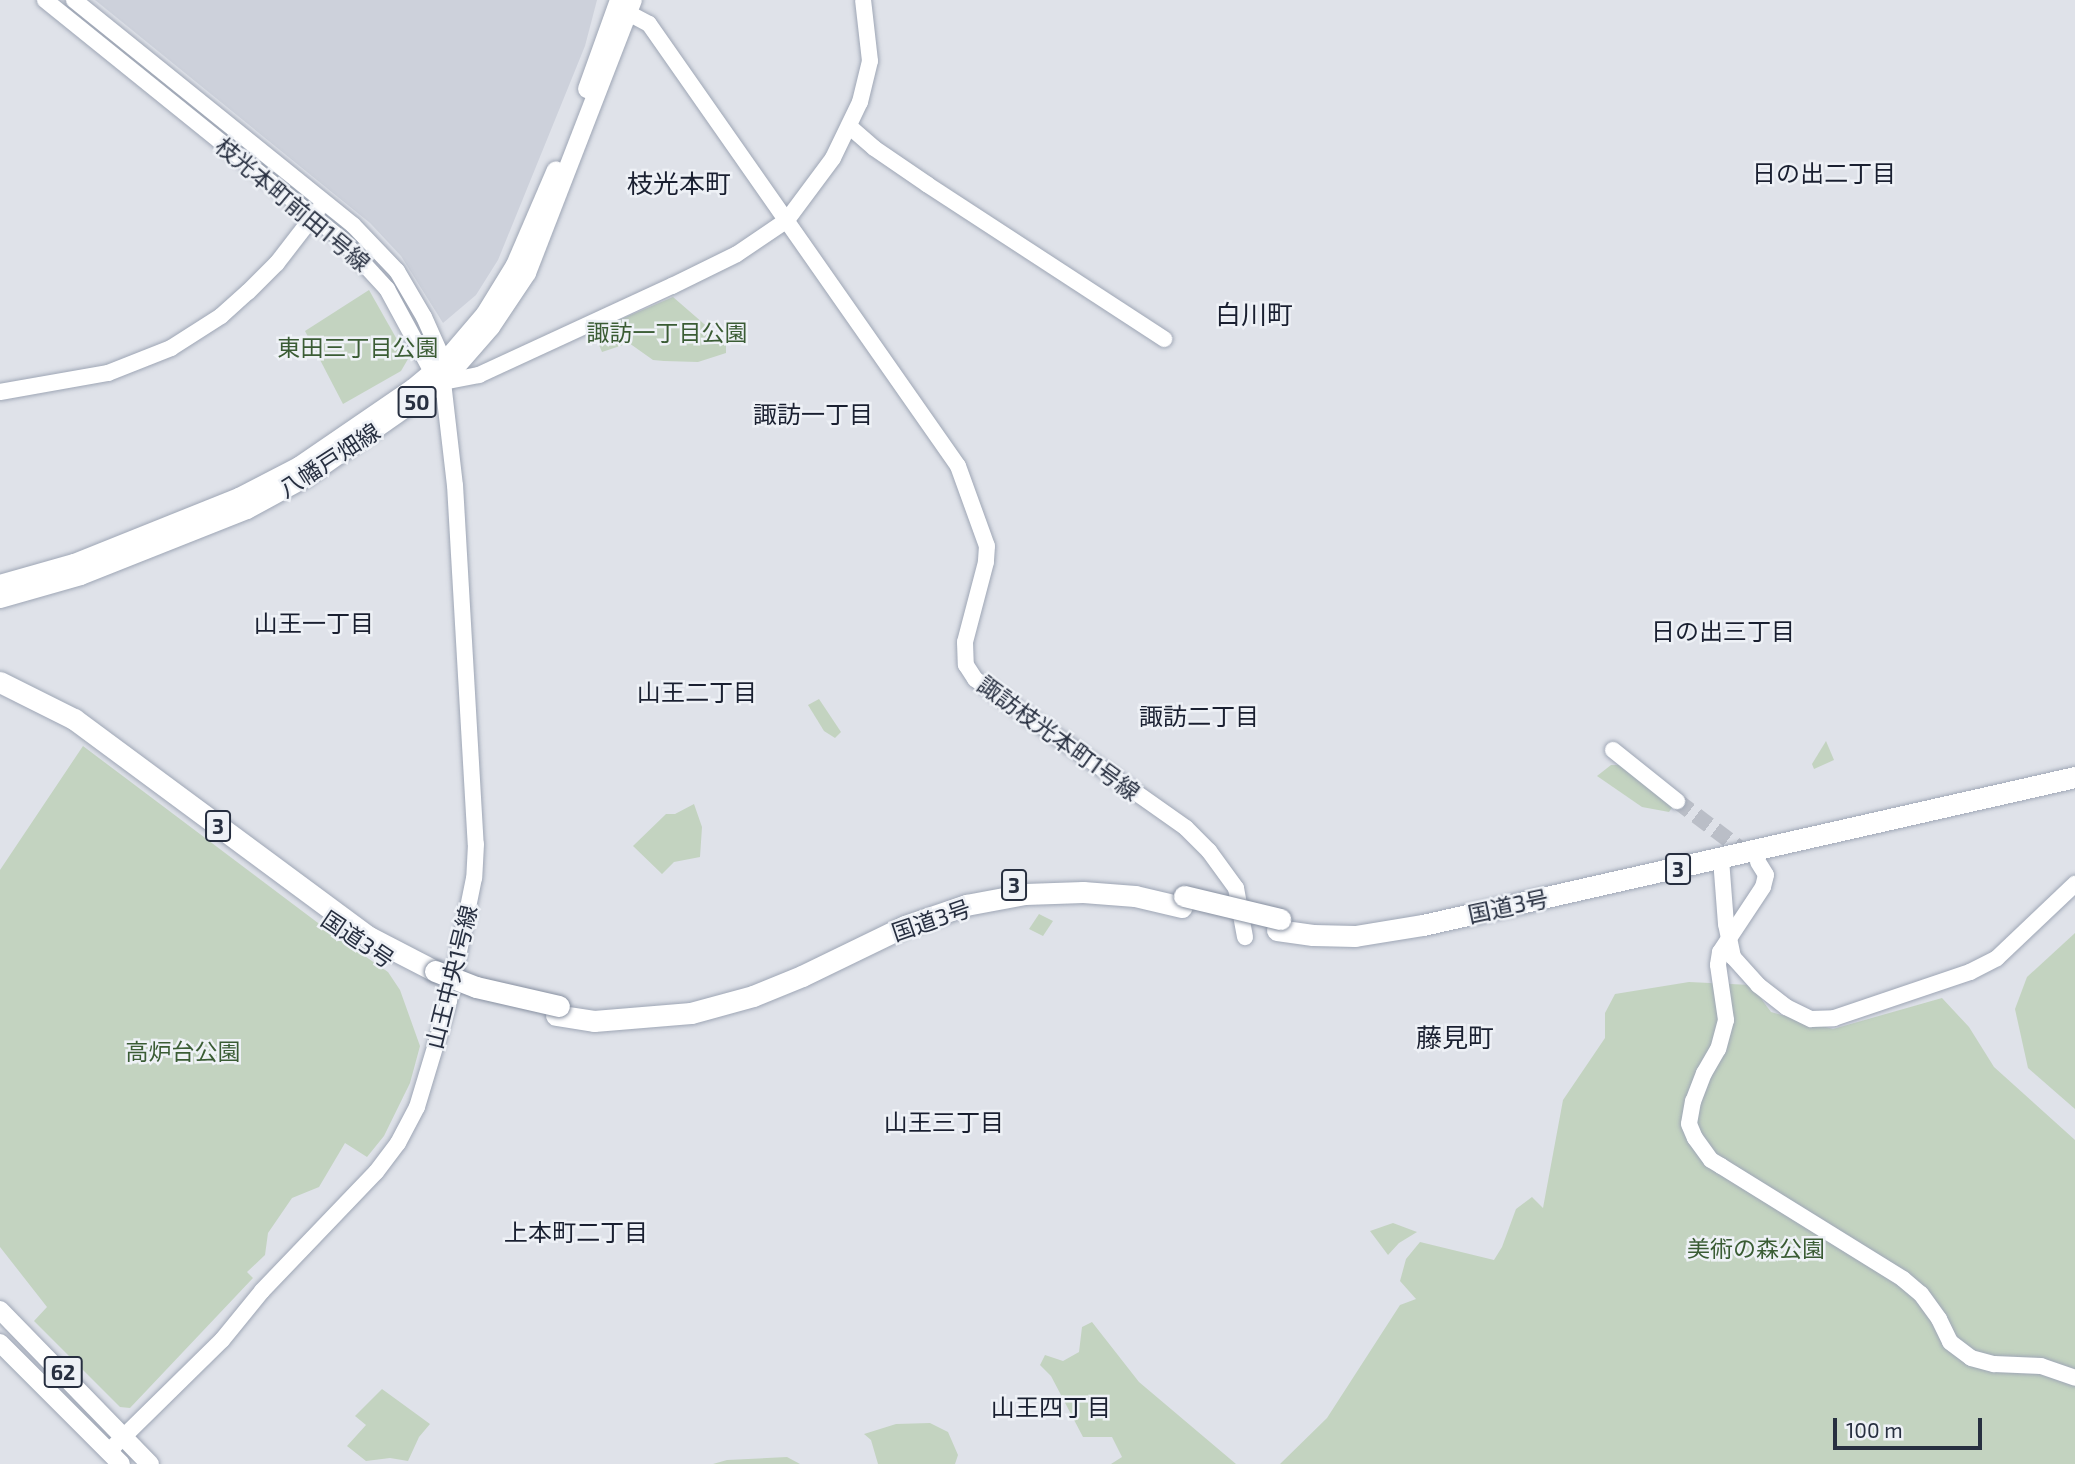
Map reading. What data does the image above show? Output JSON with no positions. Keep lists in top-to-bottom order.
{
  "streets": {
    "highway": ["3", "国道3号"],
    "main road": ["50", "八幡戸畑線", "62"],
    "street": ["枝光本町前田1号線", "諏訪枝光本町1号線", "山王中央1号線"]
  },
  "crossings": [
    ["枝光本町前田1号線", "八幡戸畑線"],
    ["枝光本町前田1号線", "山王中央1号線"],
    ["八幡戸畑線", "山王中央1号線"],
    ["山王中央1号線", "62"]
  ],
  "districts": [
    "日の出二丁目",
    "枝光本町",
    "白川町",
    "諏訪一丁目",
    "山王一丁目",
    "日の出三丁目",
    "山王二丁目",
    "諏訪二丁目",
    "藤見町",
    "山王三丁目",
    "上本町二丁目",
    "山王四丁目"
  ],
  "parks": [
    "諏訪一丁目公園",
    "東田三丁目公園",
    "高炉台公園",
    "美術の森公園"
  ],
  "scale_bar": "100 m"
}
